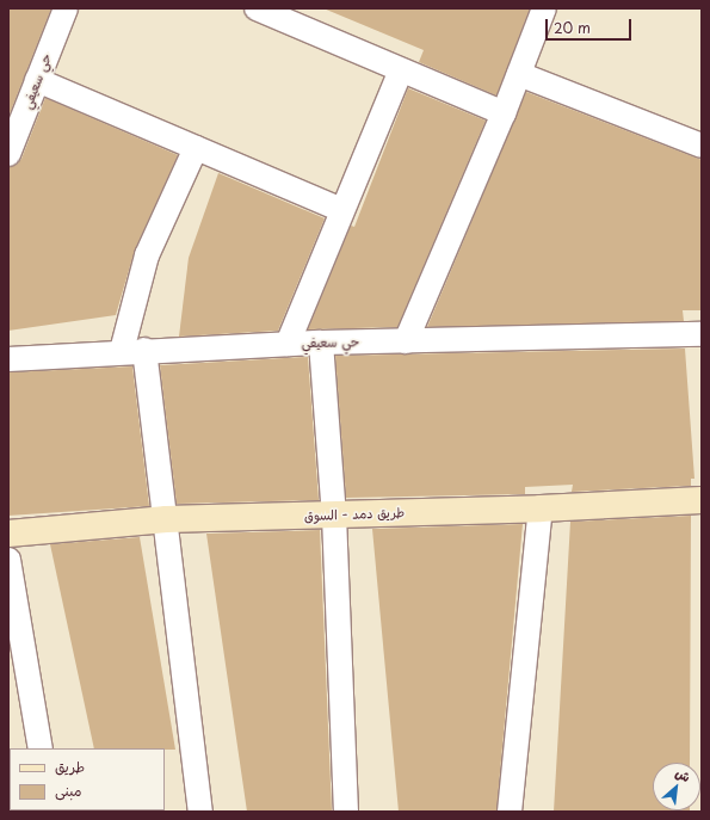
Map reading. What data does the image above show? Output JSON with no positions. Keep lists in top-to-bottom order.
{
  "streets": {
    "main road": ["طريق دمد - السوق"],
    "street": ["حي سعيفي"]
  },
  "legend": ["طريق", "مبنى"],
  "scale_bar": "20 m",
  "north": "top right"
}
